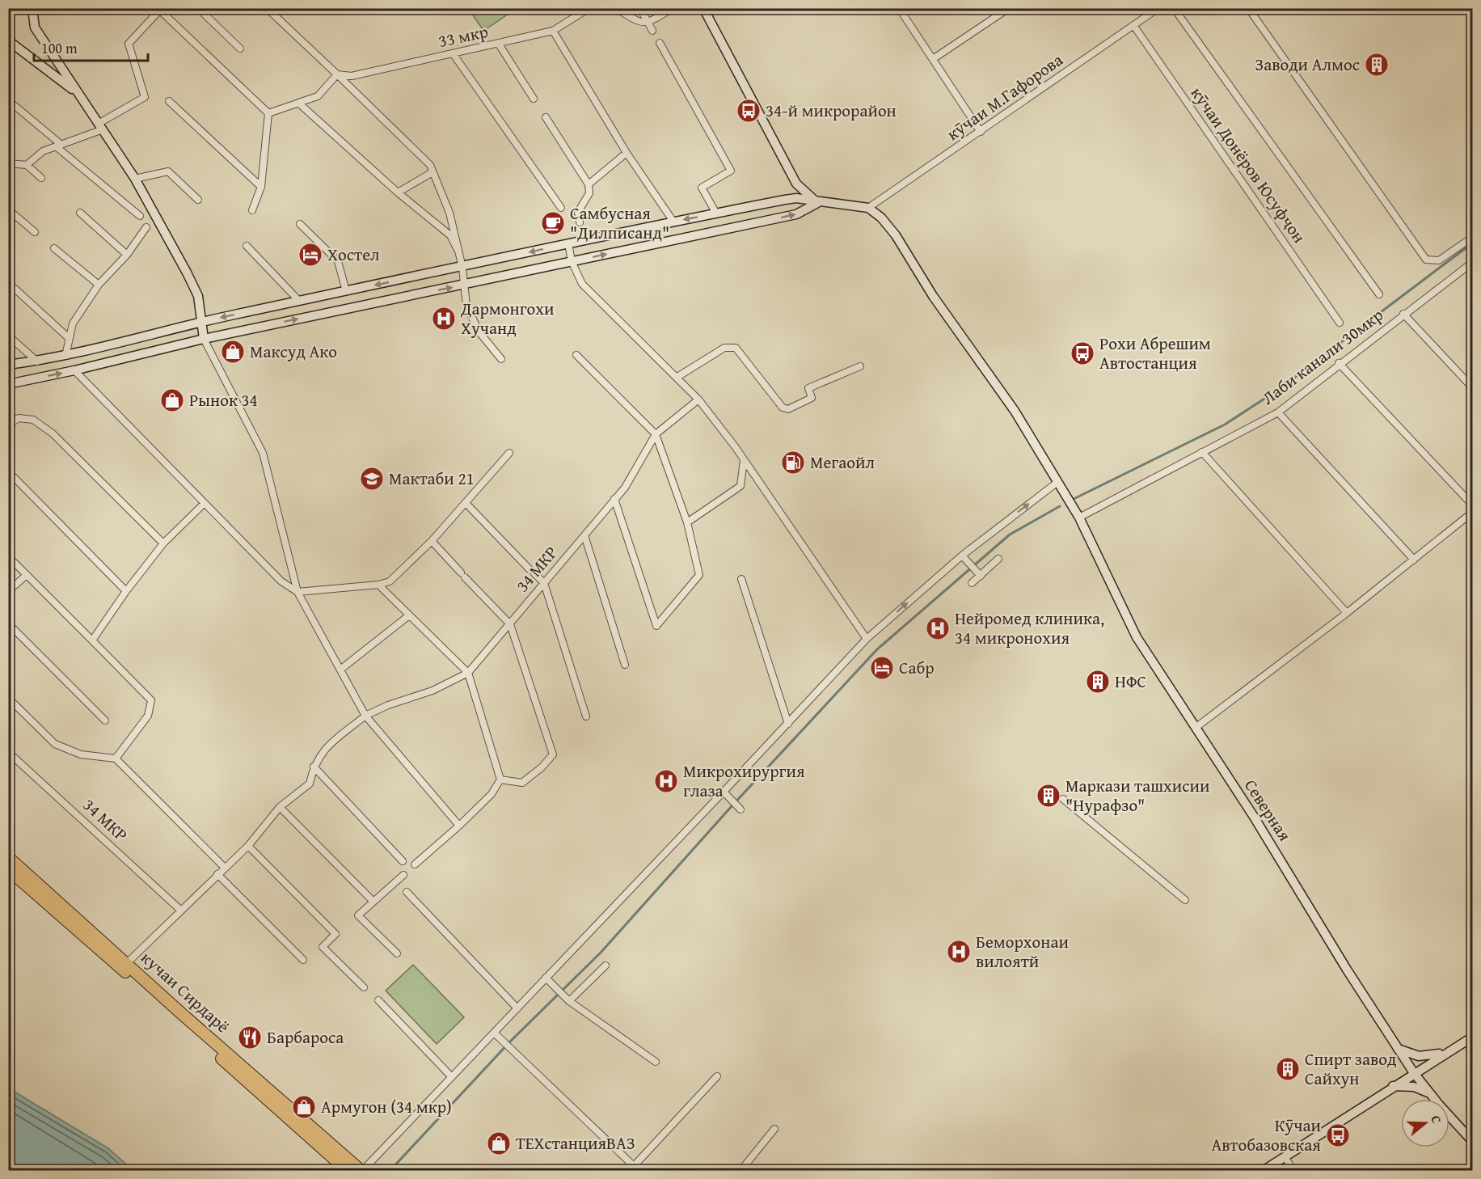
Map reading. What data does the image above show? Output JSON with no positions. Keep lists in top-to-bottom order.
{
  "streets": {
    "highway": ["кучаи Сирдарё"],
    "main road": ["Северная"],
    "street": [
      "33 мкр",
      "кӯчаи М.Гафорова",
      "кӯчаи Донёров Юсуфҷон",
      "Лаби канали 30мкр",
      "34 МКР"
    ]
  },
  "crossings": [
    ["кӯчаи М.Гафорова", "кӯчаи Донёров Юсуфҷон"],
    ["кӯчаи М.Гафорова", "Северная"],
    ["Лаби канали 30мкр", "Северная"]
  ],
  "places": {
    "building": [
      "Заводи Алмос",
      "НФС",
      "Маркази ташхисии \"Нурафзо\"",
      "Спирт завод Сайхун"
    ],
    "bus stop": ["34-й микрорайон", "Рохи Абрешим Автостанция", "Кӯчаи Автобазовская"],
    "cafe": ["Самбусная \"Дилписанд\""],
    "hotel": ["Хостел", "Сабр"],
    "hospital": [
      "Дармонгохи Хучанд",
      "Нейромед клиника, 34 микронохия",
      "Микрохирургия глаза",
      "Беморхонаи вилоятй"
    ],
    "shop": [
      "Максуд Ако",
      "Рынок 34",
      "Армугон (34 мкр)",
      "ТЕХстанцияВАЗ"
    ],
    "fuel station": ["Мегаойл"],
    "school or university": ["Мактаби 21"],
    "restaurant": ["Барбароса"]
  },
  "scale_bar": "100 m",
  "north": "right"
}
